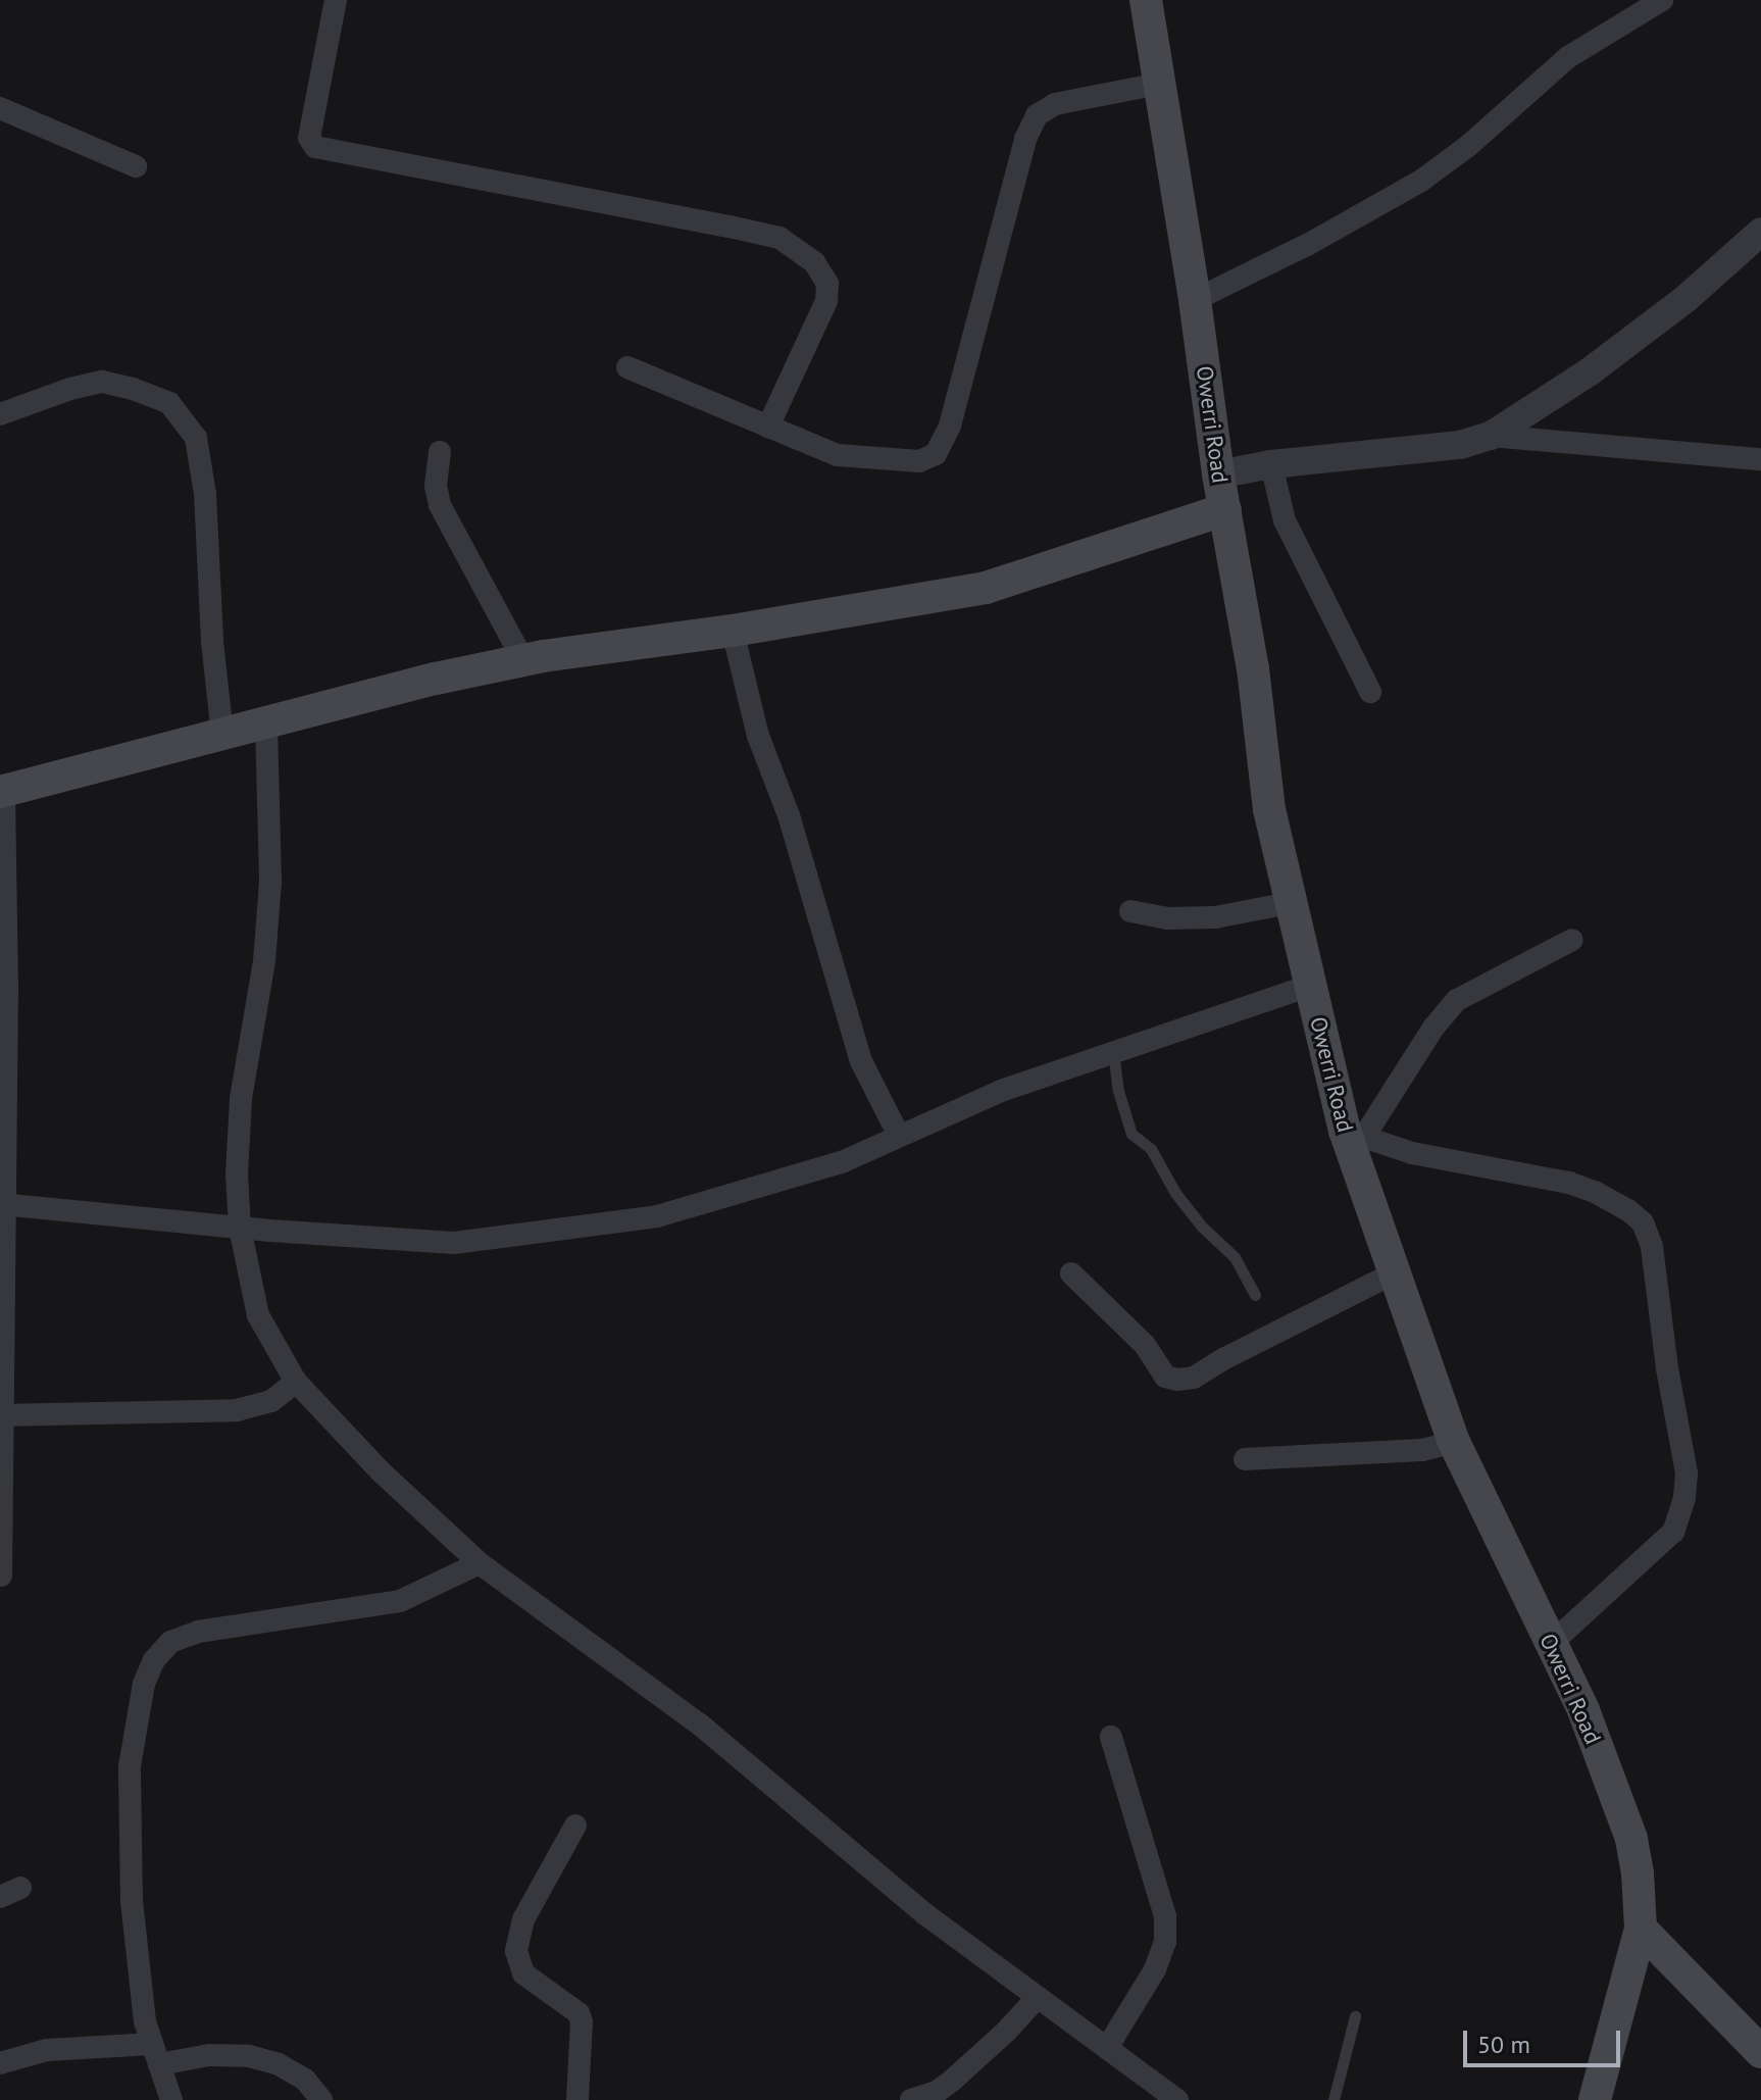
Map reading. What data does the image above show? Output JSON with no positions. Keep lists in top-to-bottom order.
{
  "streets": {
    "main road": ["Owerri Road"]
  },
  "scale_bar": "50 m"
}
